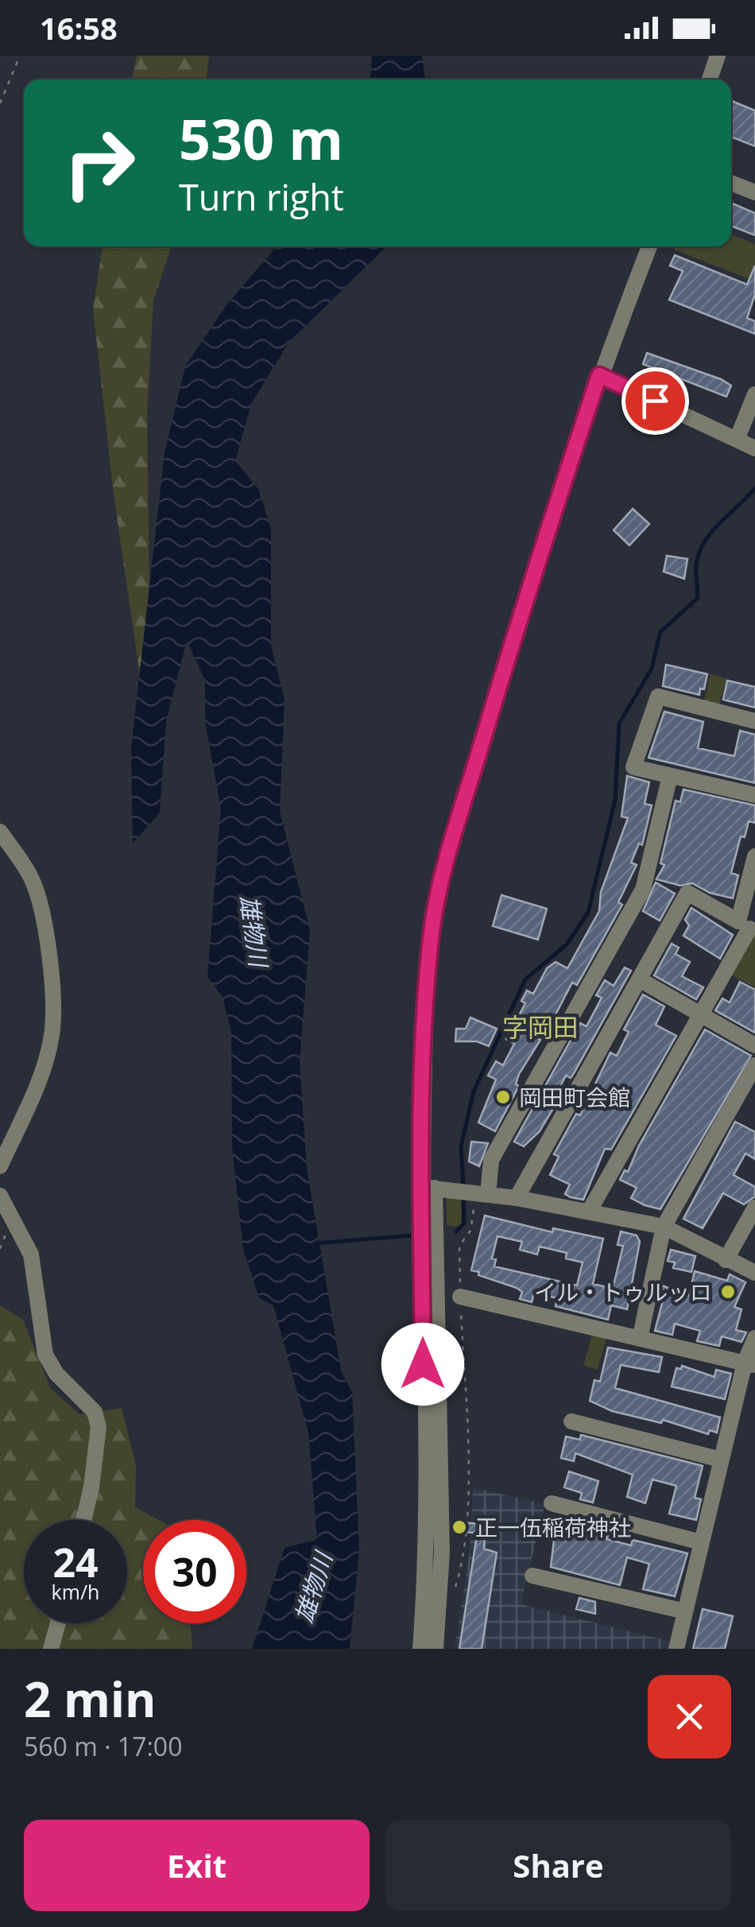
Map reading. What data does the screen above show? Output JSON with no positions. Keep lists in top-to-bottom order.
{
  "districts": ["字岡田"],
  "water": ["雄物川"],
  "places": ["岡田町会館", "イル・トゥルッロ", "正一伍稲荷神社"],
  "page": {
    "status": "16:58",
    "turn": ["530 m", "Turn right"],
    "speed": "24 km/h",
    "limit": "30",
    "heading": ["2 min", "560 m · 17:00"],
    "buttons": ["Exit", "Share"]
  }
}
